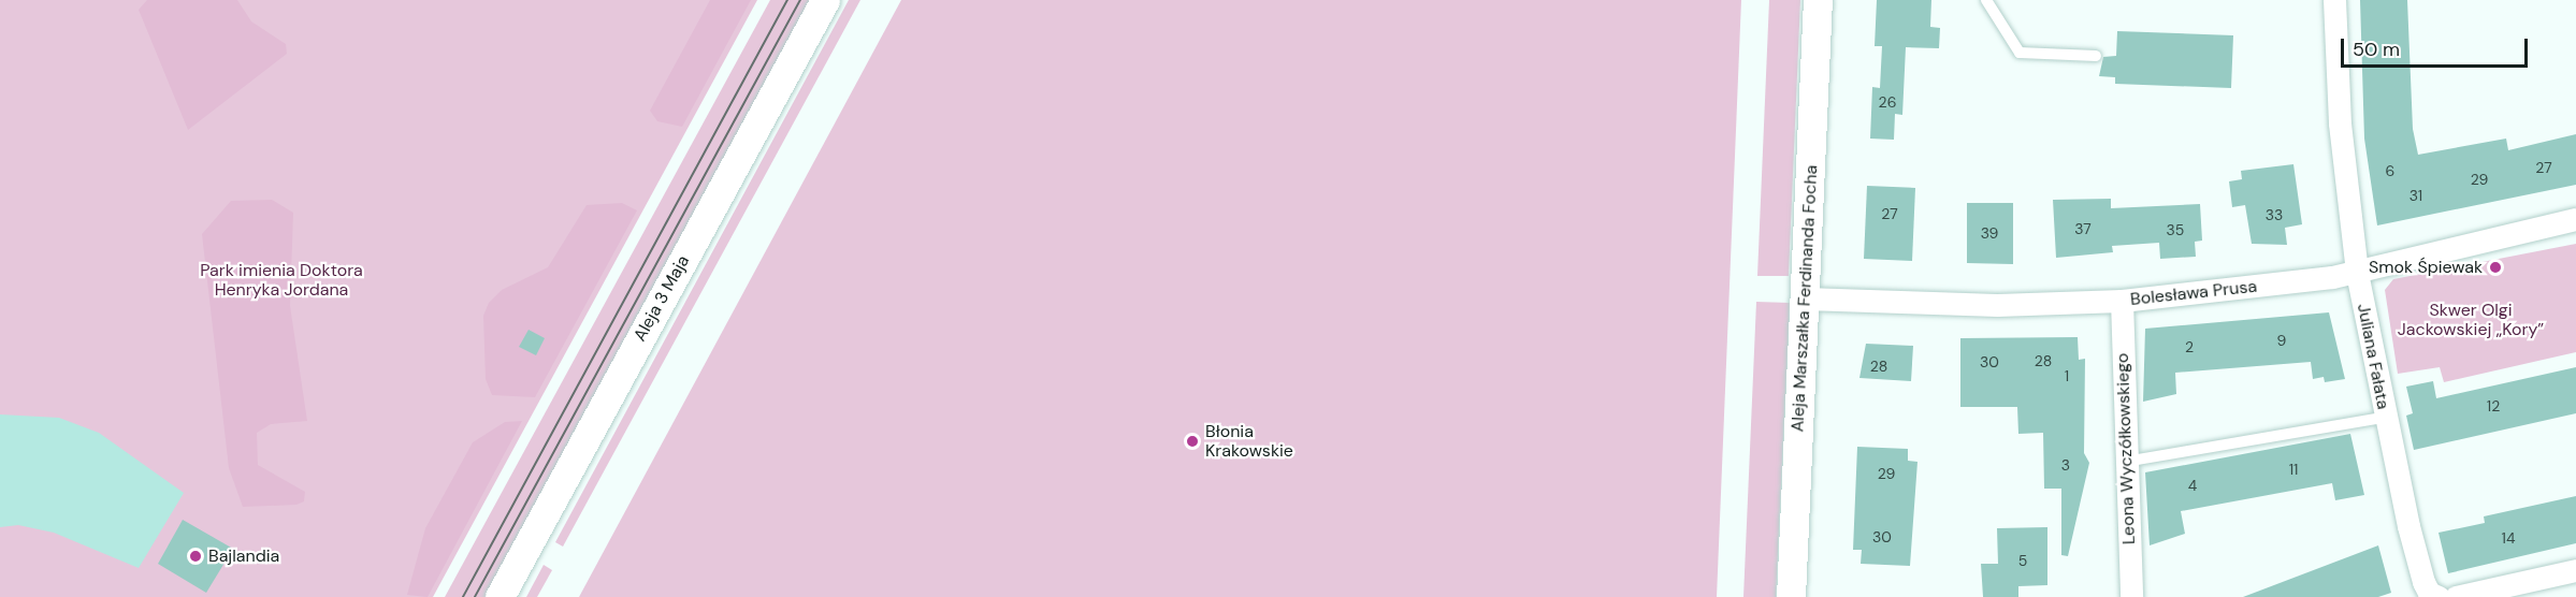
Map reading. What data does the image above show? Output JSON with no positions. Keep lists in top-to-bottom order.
{
  "streets": {
    "street": [
      "Bolesława Prusa",
      "Aleja 3 Maja",
      "Aleja Marszałka Ferdinanda Focha",
      "Juliana Fałata",
      "Leona Wyczółkowskiego"
    ]
  },
  "crossings": [
    ["Bolesława Prusa", "Aleja Marszałka Ferdinanda Focha"],
    ["Bolesława Prusa", "Juliana Fałata"],
    ["Bolesława Prusa", "Leona Wyczółkowskiego"]
  ],
  "parks": ["Park imienia Doktora Henryka Jordana", "Skwer Olgi Jackowskiej „Kory”"],
  "places": ["Smok Śpiewak", "Błonia Krakowskie", "Bajlandia"],
  "house_numbers": [
    "26",
    "27",
    "6",
    "29",
    "31",
    "27",
    "33",
    "37",
    "35",
    "39",
    "9",
    "2",
    "28",
    "30",
    "28",
    "1",
    "12",
    "3",
    "11",
    "29",
    "4",
    "30",
    "14",
    "5"
  ],
  "scale_bar": "50 m"
}
